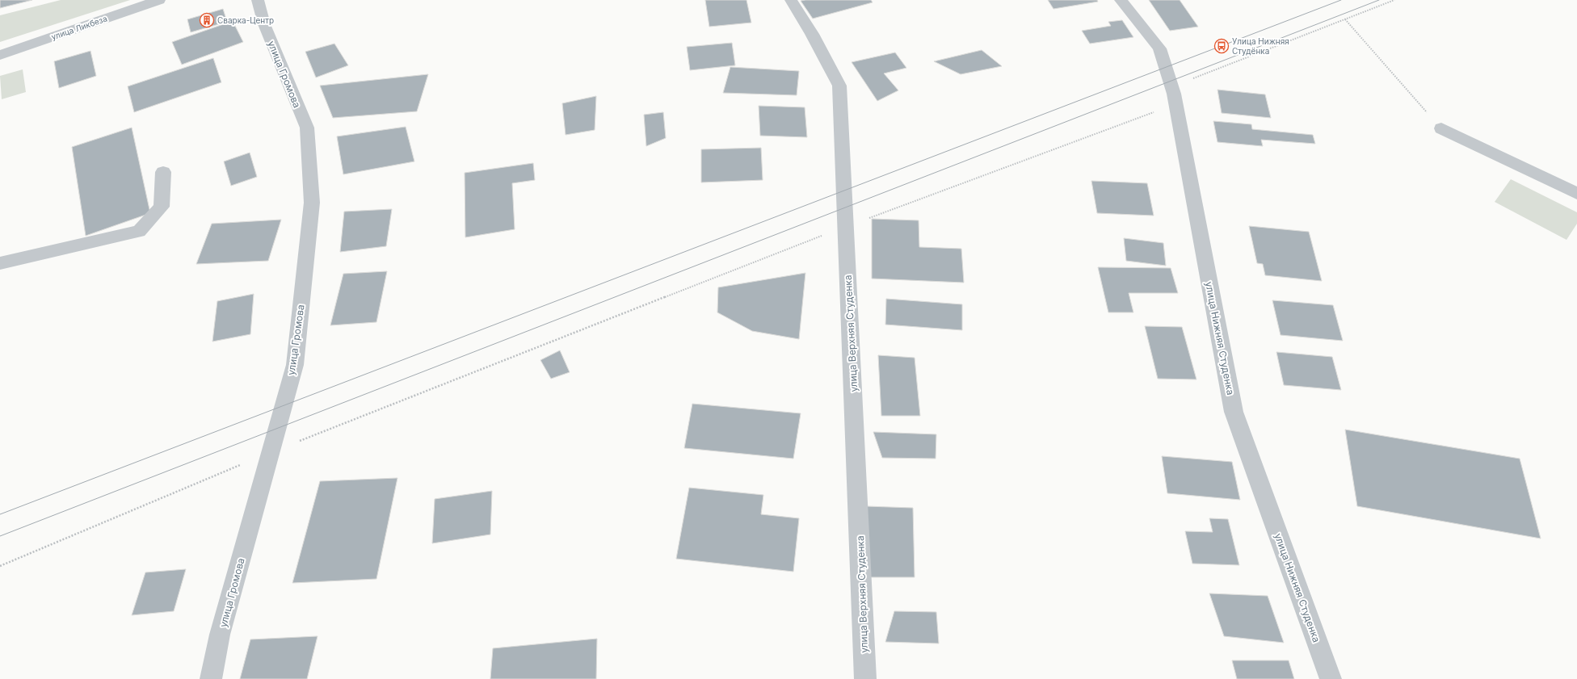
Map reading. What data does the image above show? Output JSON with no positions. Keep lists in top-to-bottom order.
{
  "streets": {
    "street": [
      "улица Ликбеза",
      "улица Громова",
      "улица Верхняя Студенка",
      "улица Нижняя Cтуденкa"
    ]
  },
  "places": {
    "building": ["Сварка-Центр"],
    "bus stop": ["Улица Нижняя Студёнка"]
  }
}
